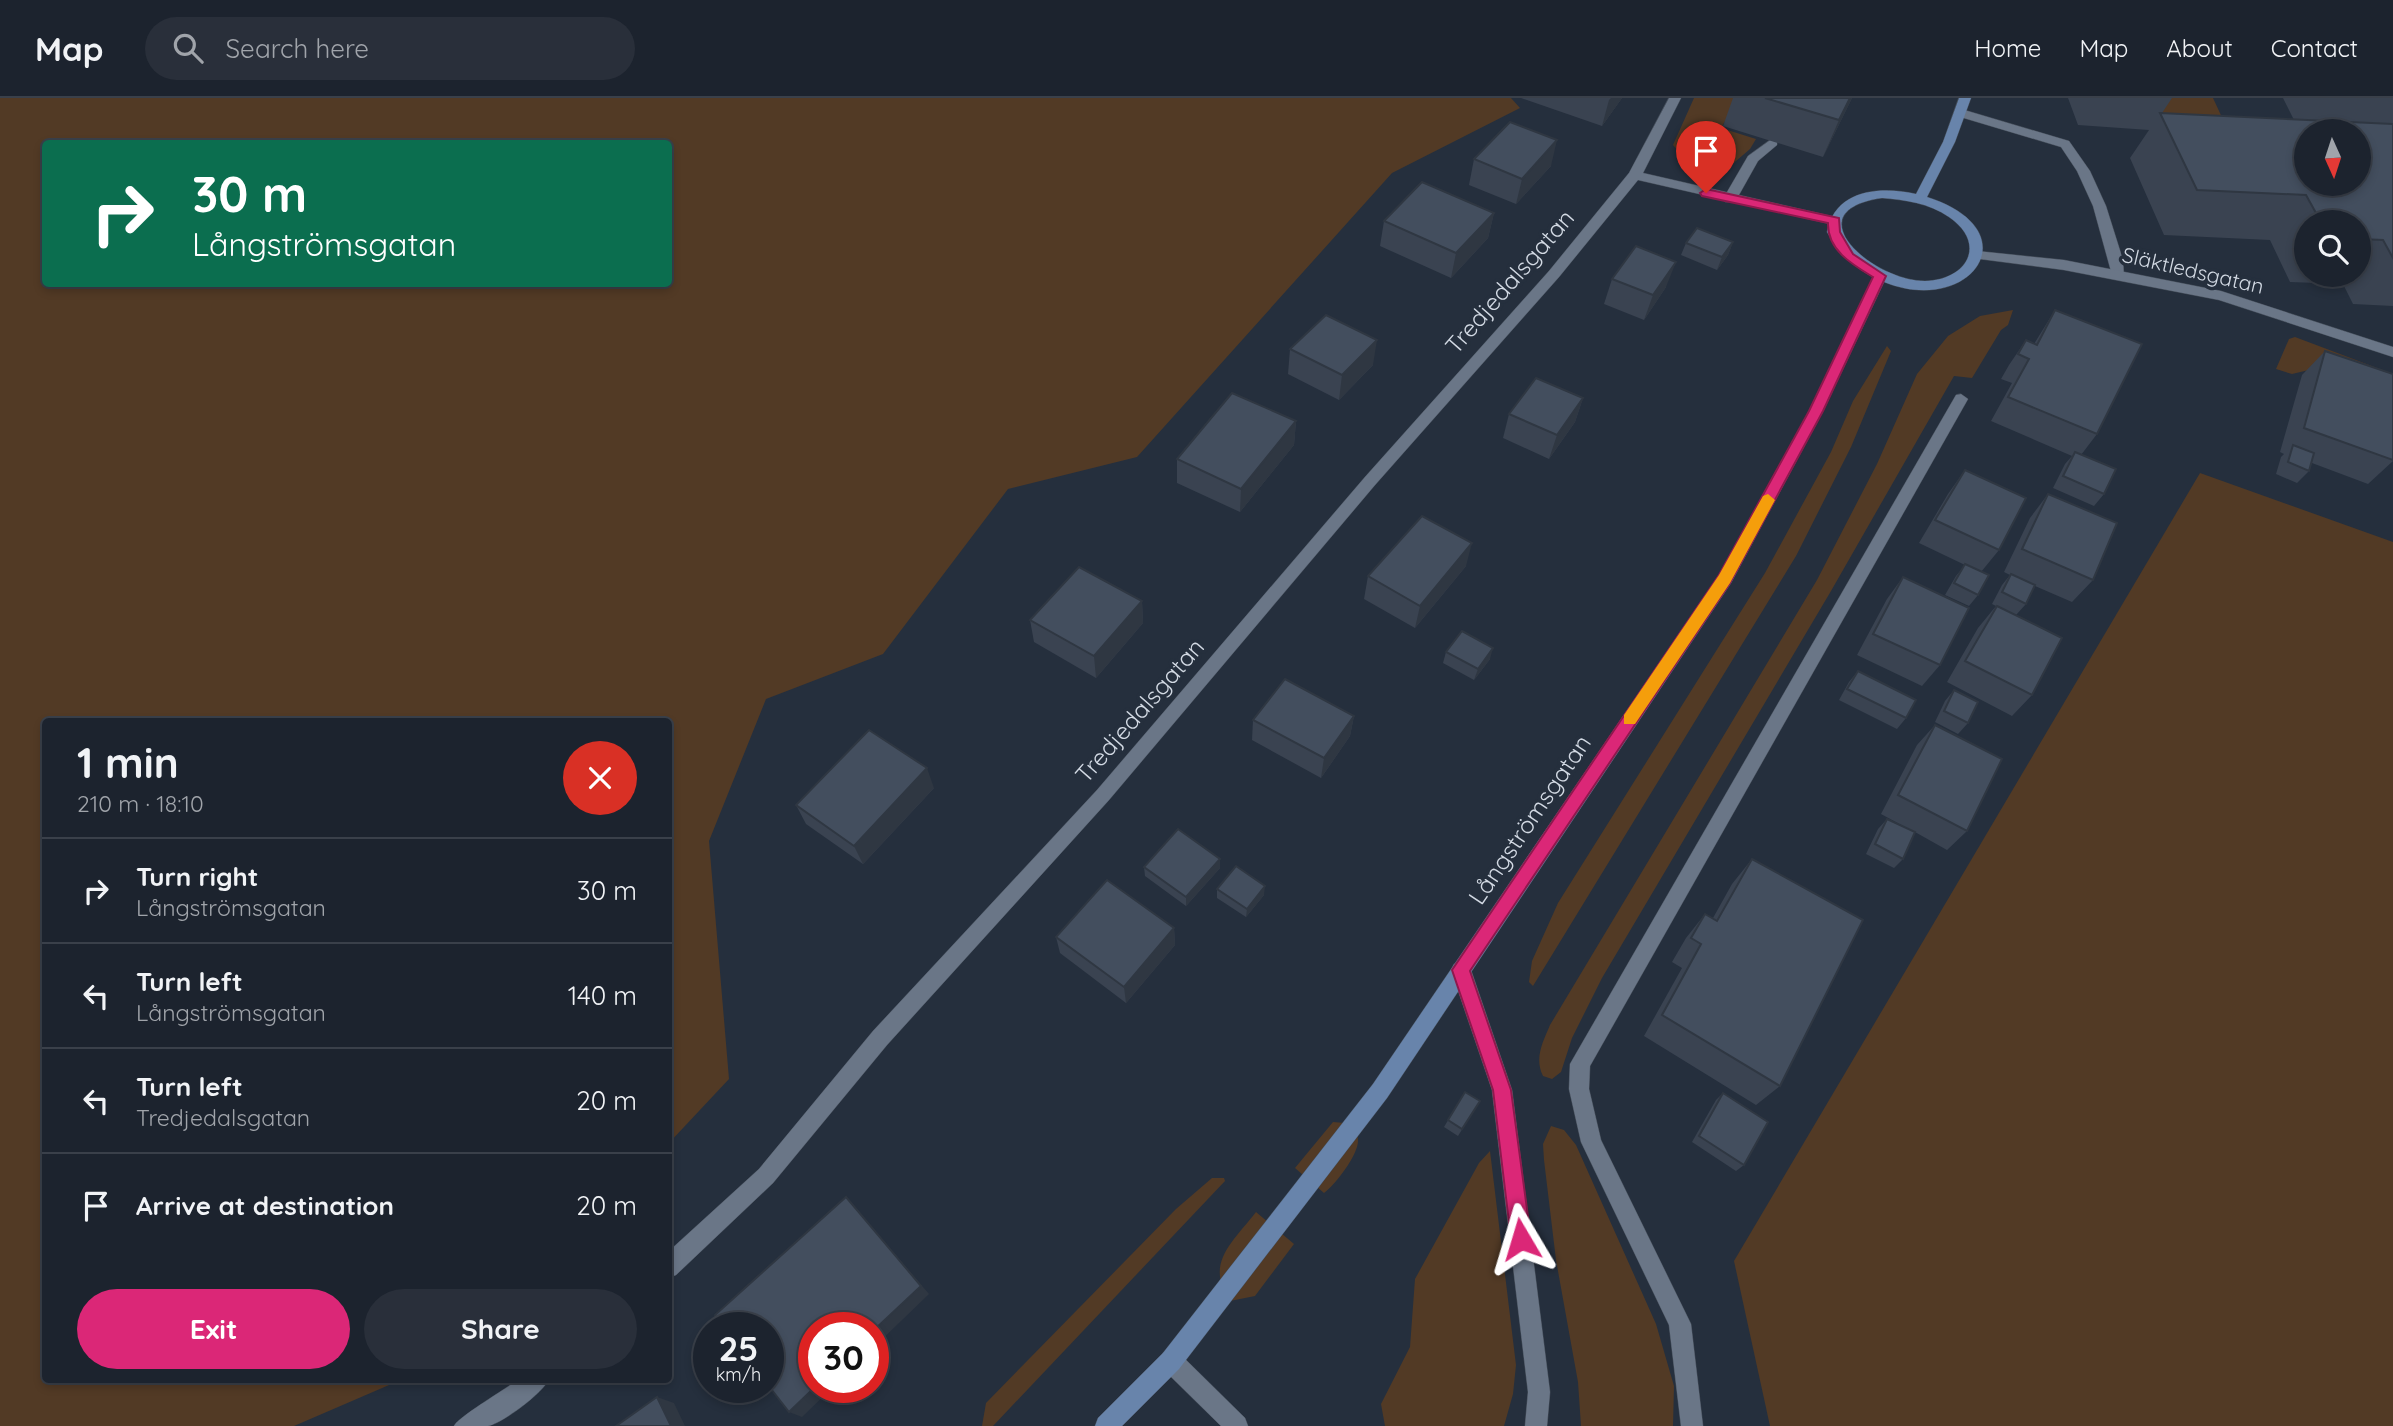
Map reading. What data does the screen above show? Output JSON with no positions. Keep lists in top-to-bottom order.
{
  "streets": {
    "street": ["Släktledsgatan", "Tredjedalsgatan", "Långströmsgatan"]
  },
  "crossings": [
    ["Släktledsgatan", "Långströmsgatan"]
  ],
  "north": "bottom",
  "page": {
    "header": "Map",
    "search": "Search here",
    "nav": [
      "Home",
      "Map",
      "About",
      "Contact"
    ],
    "turn": ["30 m", "Långströmsgatan"],
    "heading": ["1 min", "210 m · 18:10"],
    "list": [
      {
        "name": "Turn right",
        "note": "Långströmsgatan",
        "value": "30 m"
      },
      {
        "name": "Turn left",
        "note": "Långströmsgatan",
        "value": "140 m"
      },
      {
        "name": "Turn left",
        "note": "Tredjedalsgatan",
        "value": "20 m"
      },
      {
        "name": "Arrive at destination",
        "value": "20 m"
      }
    ],
    "buttons": ["Exit", "Share"],
    "speed": "25 km/h",
    "limit": "30"
  }
}
